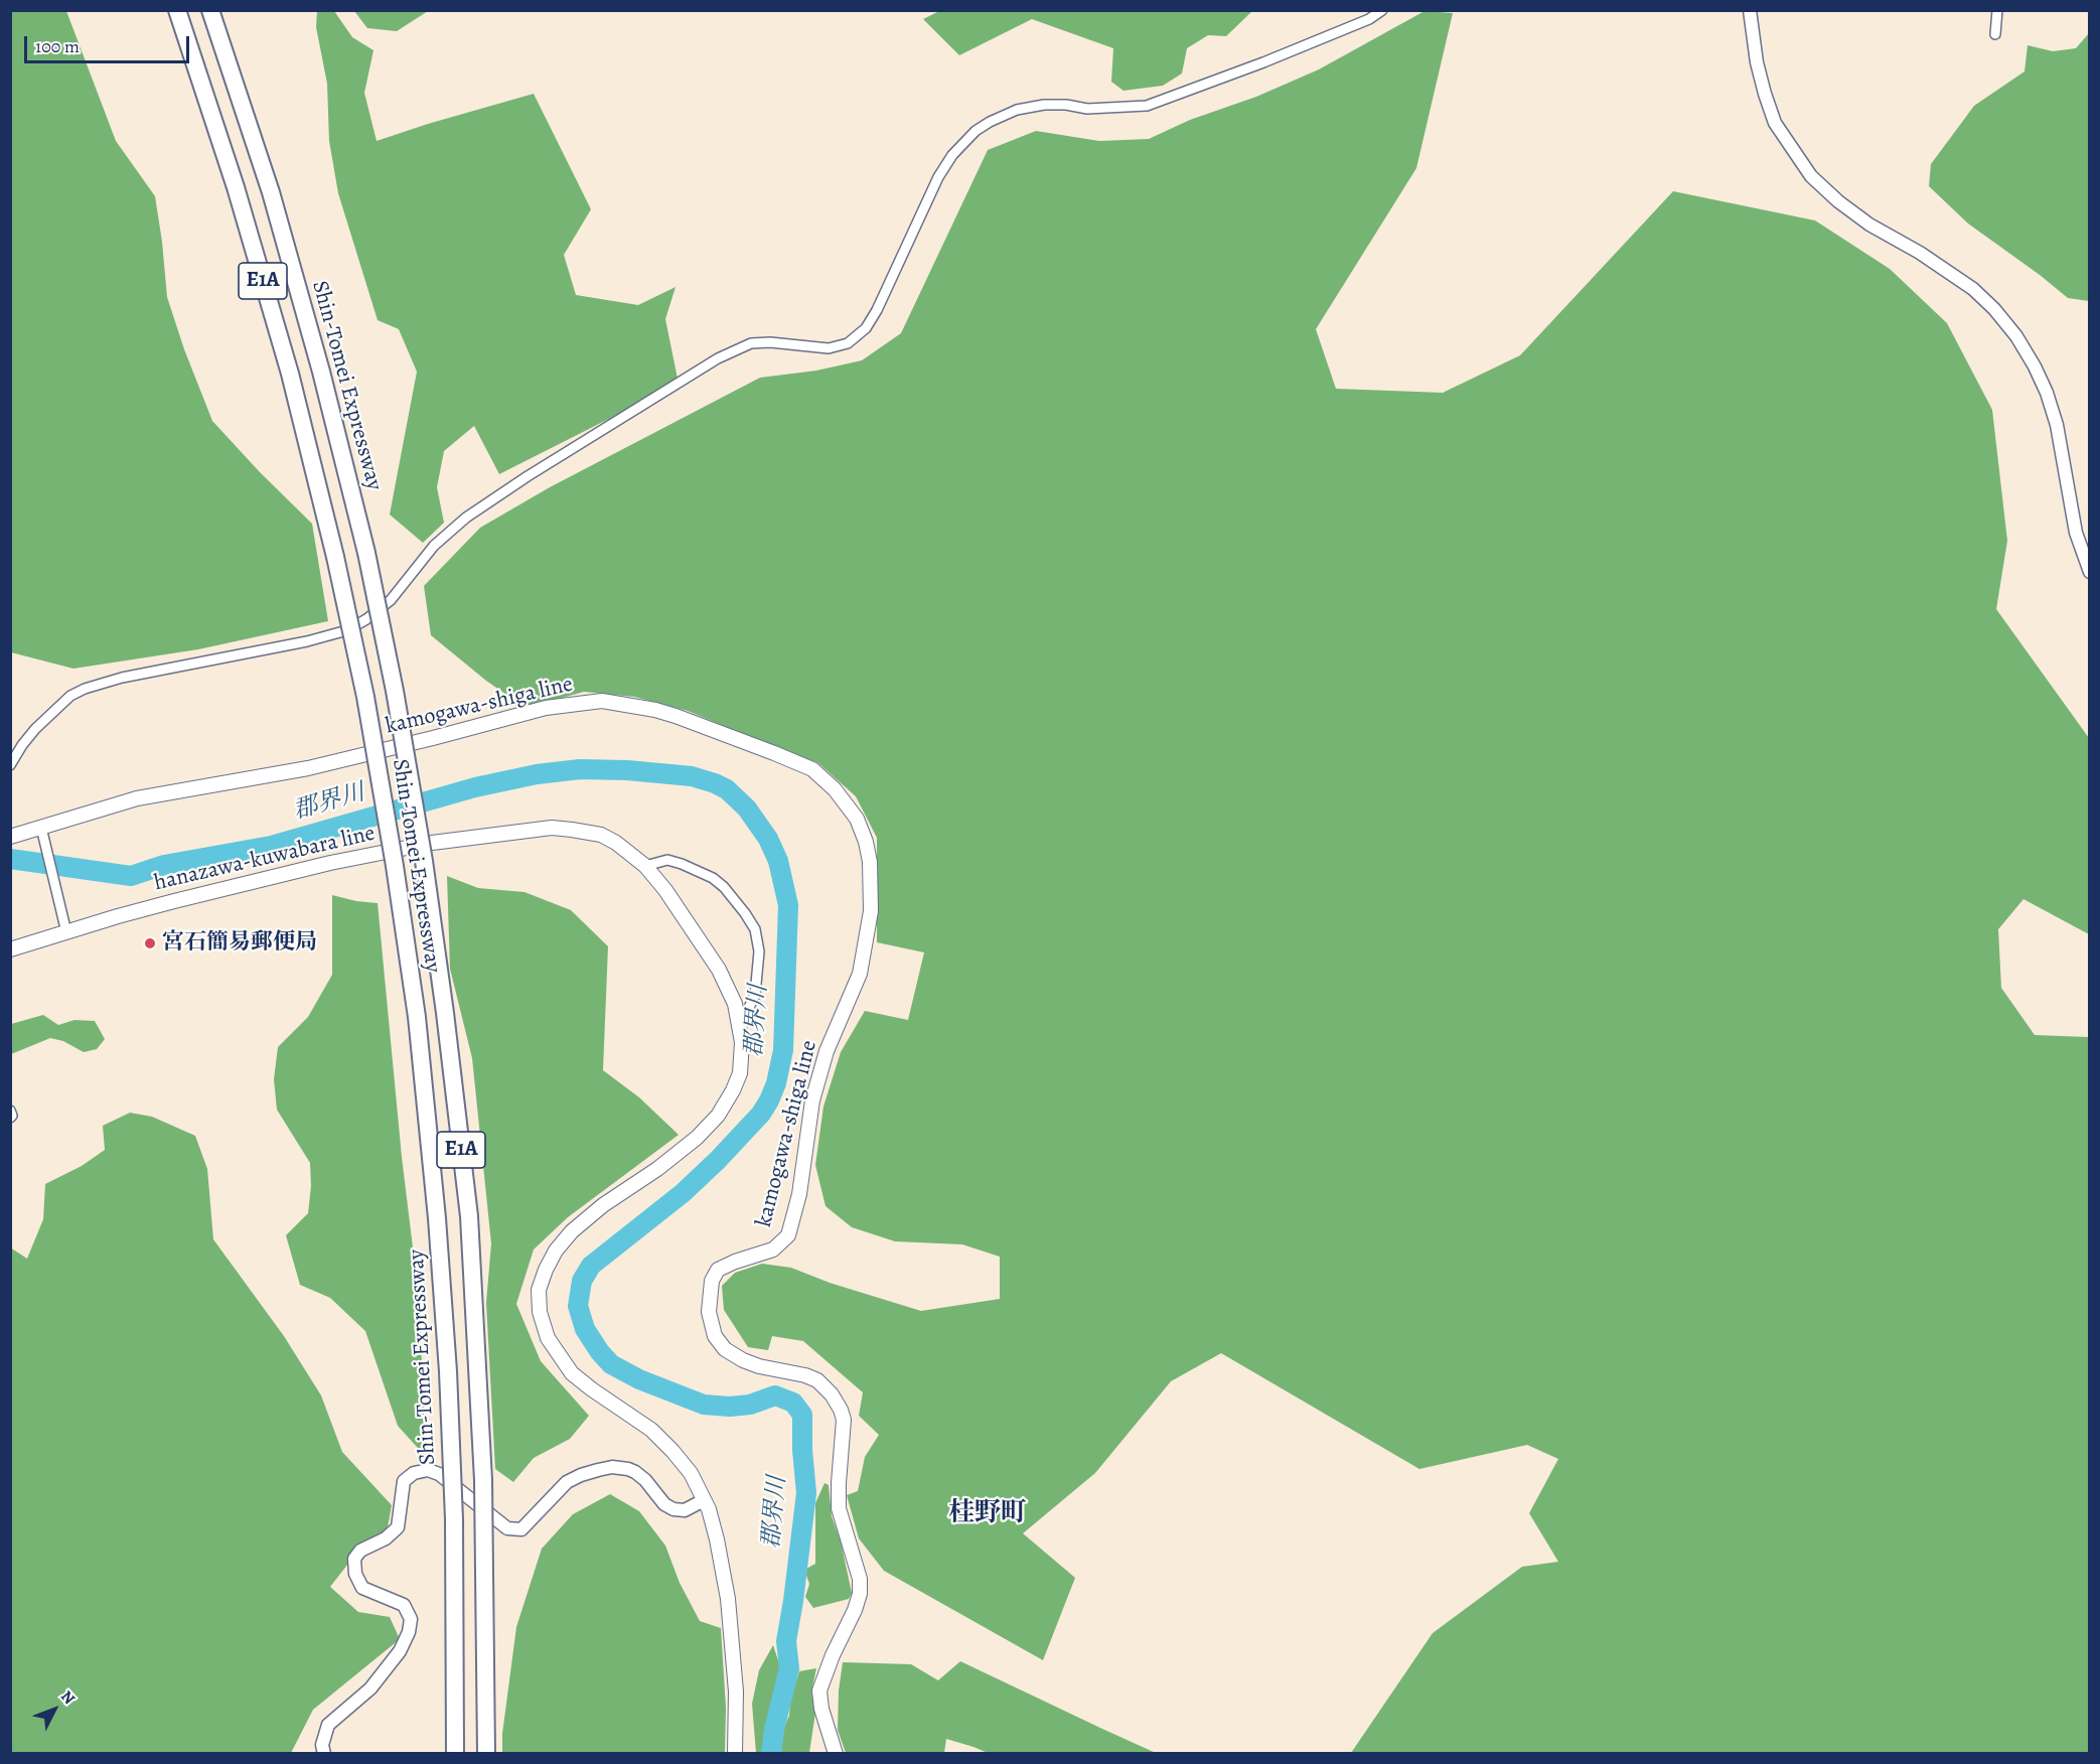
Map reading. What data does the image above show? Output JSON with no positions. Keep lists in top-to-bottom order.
{
  "streets": {
    "highway": ["E1A", "Shin-Tomei Expressway"],
    "main road": ["kamogawa-shiga line", "hanazawa-kuwabara line"]
  },
  "districts": ["桂野町"],
  "water": ["郡界川"],
  "places": ["宮石簡易郵便局"],
  "scale_bar": "100 m",
  "north": "top right"
}
